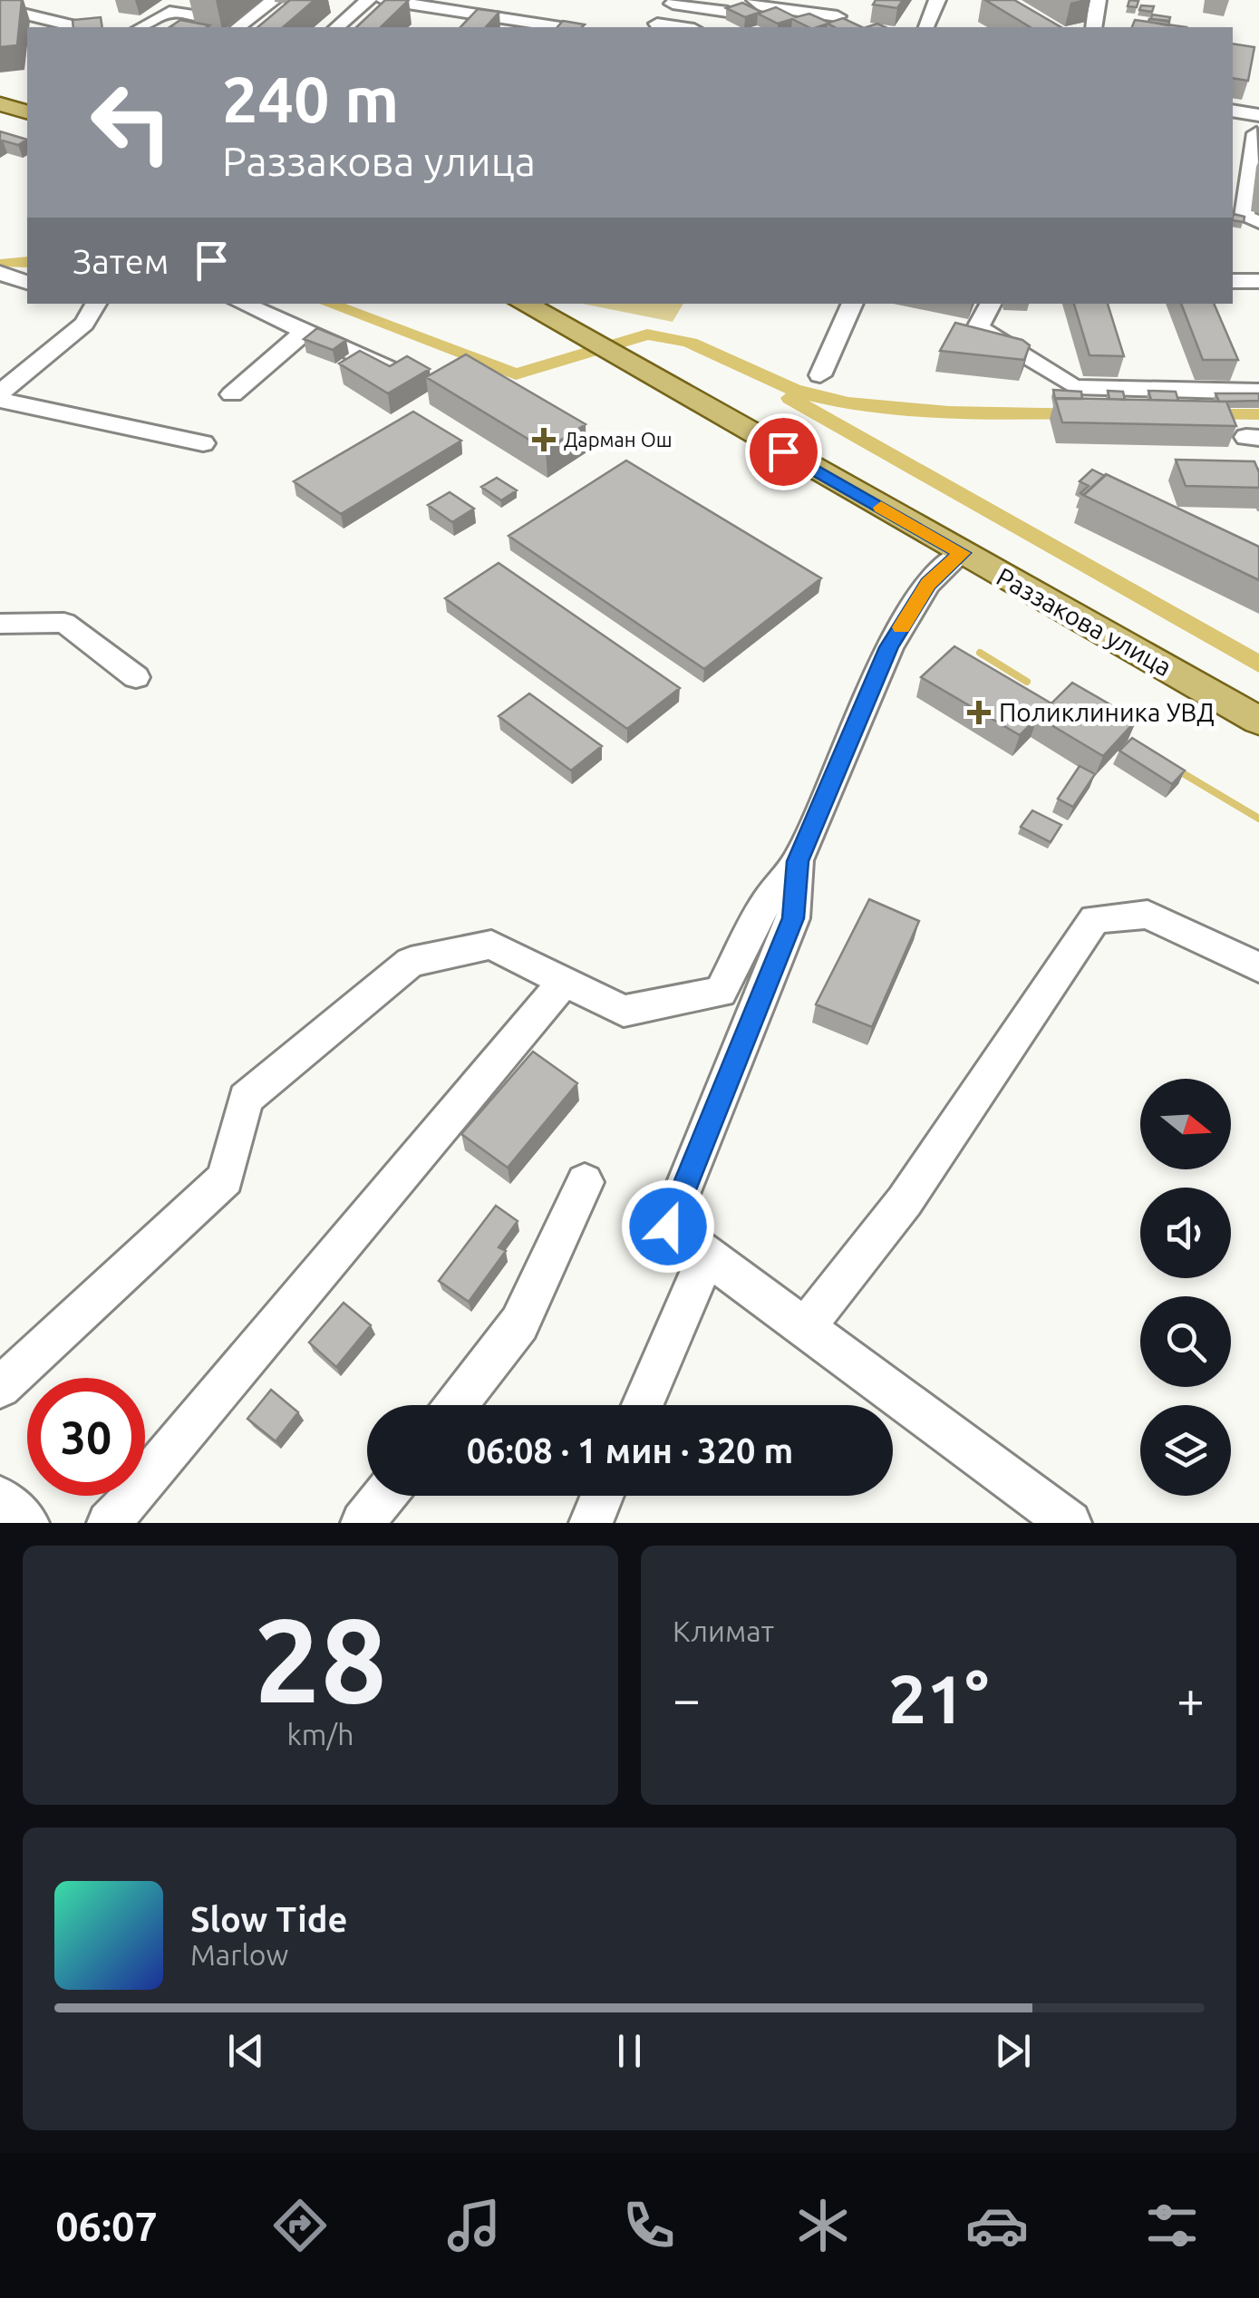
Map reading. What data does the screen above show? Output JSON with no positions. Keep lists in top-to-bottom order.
{
  "streets": {
    "main road": ["Раззакова улица"]
  },
  "places": {
    "health": ["Дарман Ош", "Поликлиника УВД"]
  },
  "north": "right",
  "page": {
    "turn": ["240 m", "Раззакова улица"],
    "then": "Затем",
    "limit": "30",
    "trip": "06:08 · 1 мин · 320 m",
    "tile": [
      ["28", "km/h"],
      "Климат"
    ],
    "heat": ["−", "21°", "+"],
    "song": ["Slow Tide", "Marlow"],
    "tabs": "06:07"
  }
}
